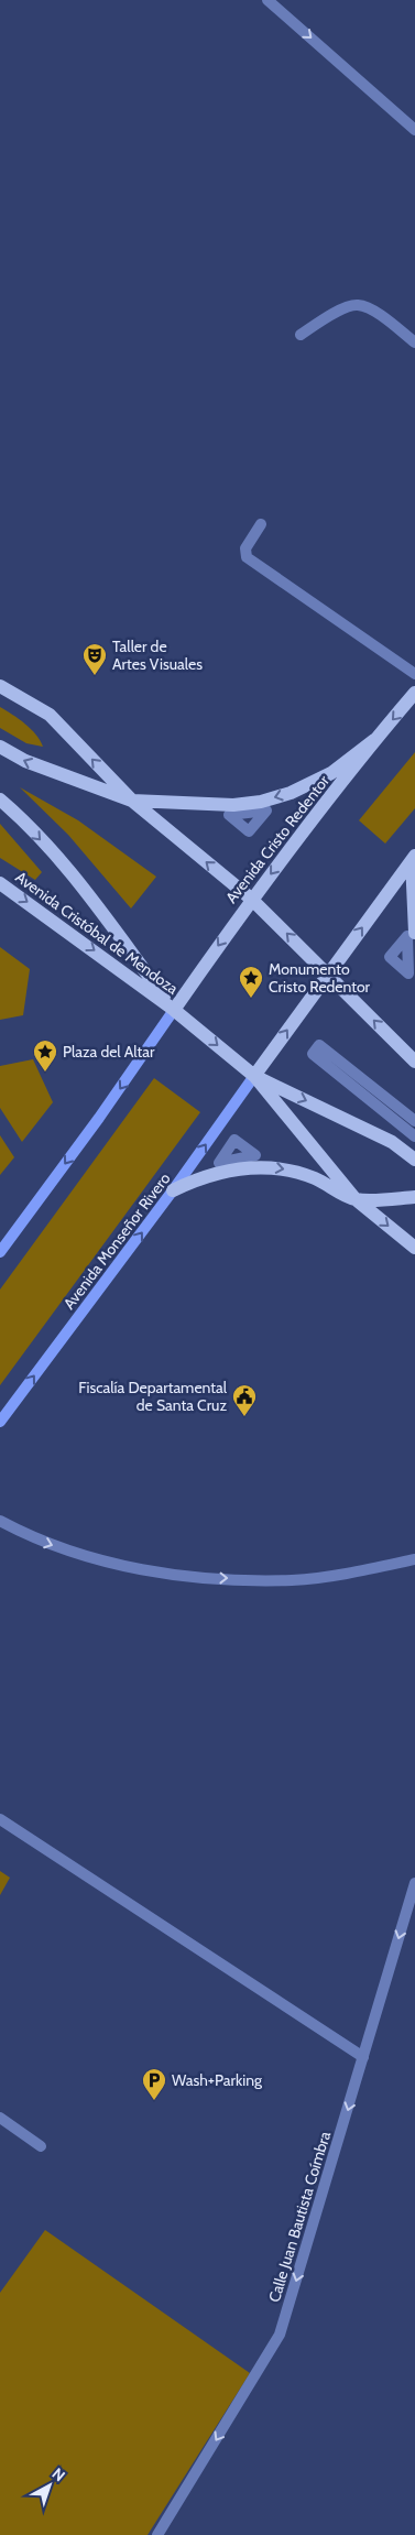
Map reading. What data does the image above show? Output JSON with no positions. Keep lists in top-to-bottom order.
{
  "streets": {
    "main road": ["Avenida Cristo Redentor", "Avenida Cristóbal de Mendoza", "Avenida Monseñor Rivero"],
    "street": ["Calle Juan Bautista Coímbra"]
  },
  "crossings": [
    ["Avenida Cristo Redentor", "Avenida Cristóbal de Mendoza"],
    ["Avenida Cristóbal de Mendoza", "Avenida Monseñor Rivero"]
  ],
  "one_way": ["Avenida Monseñor Rivero", "Calle Juan Bautista Coímbra"],
  "places": {
    "theatre": ["Taller de Artes Visuales"],
    "place": ["Monumento Cristo Redentor", "Plaza del Altar"],
    "public building": ["Fiscalía Departamental de Santa Cruz"],
    "parking": ["Wash+Parking"]
  },
  "north": "top right"
}
